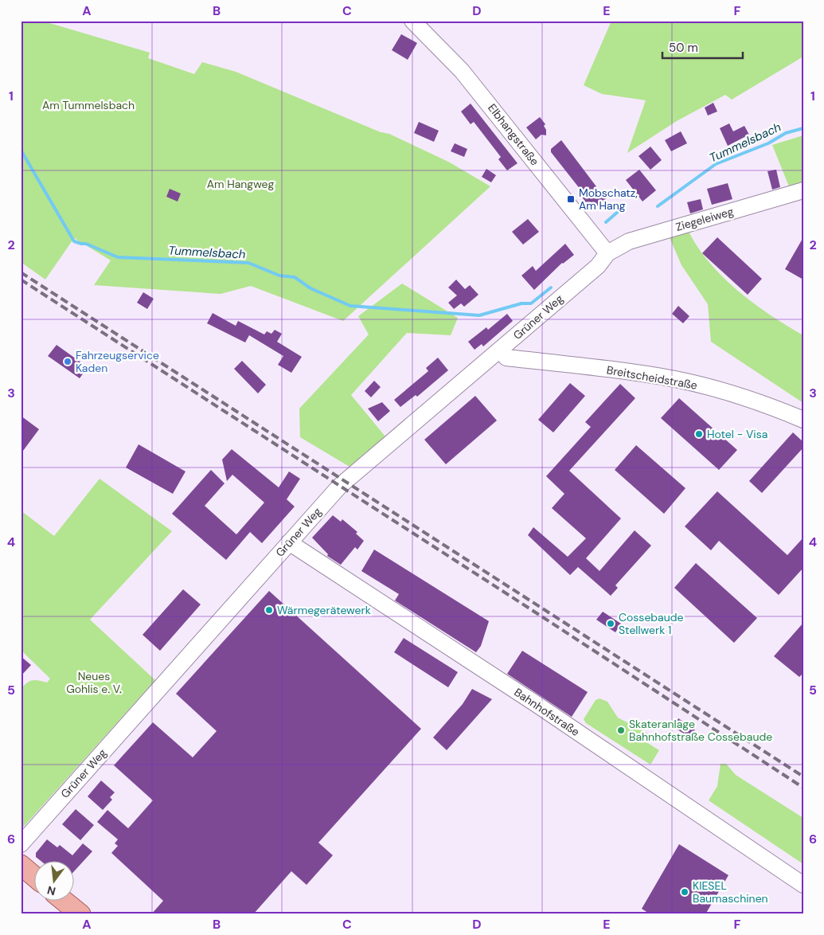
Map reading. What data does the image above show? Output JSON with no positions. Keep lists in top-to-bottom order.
{
  "streets": {
    "street": [
      "Elbhangstraße",
      "Ziegeleiweg",
      "Grüner Weg",
      "Breitscheidstraße",
      "Bahnhofstraße"
    ]
  },
  "crossings": [
    ["Elbhangstraße", "Ziegeleiweg"],
    ["Elbhangstraße", "Grüner Weg"],
    ["Ziegeleiweg", "Grüner Weg"],
    ["Grüner Weg", "Breitscheidstraße"],
    ["Grüner Weg", "Bahnhofstraße"]
  ],
  "water": ["Tummelsbach"],
  "parks": ["Am Tummelsbach", "Am Hangweg", "Neues Gohlis e. V."],
  "places": {
    "transit": ["Mobschatz, Am Hang"],
    "other": [
      "Fahrzeugservice Kaden",
      "Hotel - Visa",
      "Wärmegerätewerk",
      "Cossebaude Stellwerk 1",
      "Skateranlage Bahnhofstraße Cossebaude",
      "KIESEL Baumaschinen"
    ]
  },
  "scale_bar": "50 m",
  "north": "bottom",
  "grid": {
    "columns": [
      "A",
      "B",
      "C",
      "D",
      "E",
      "F"
    ],
    "rows": [
      "1",
      "2",
      "3",
      "4",
      "5",
      "6"
    ]
  }
}
